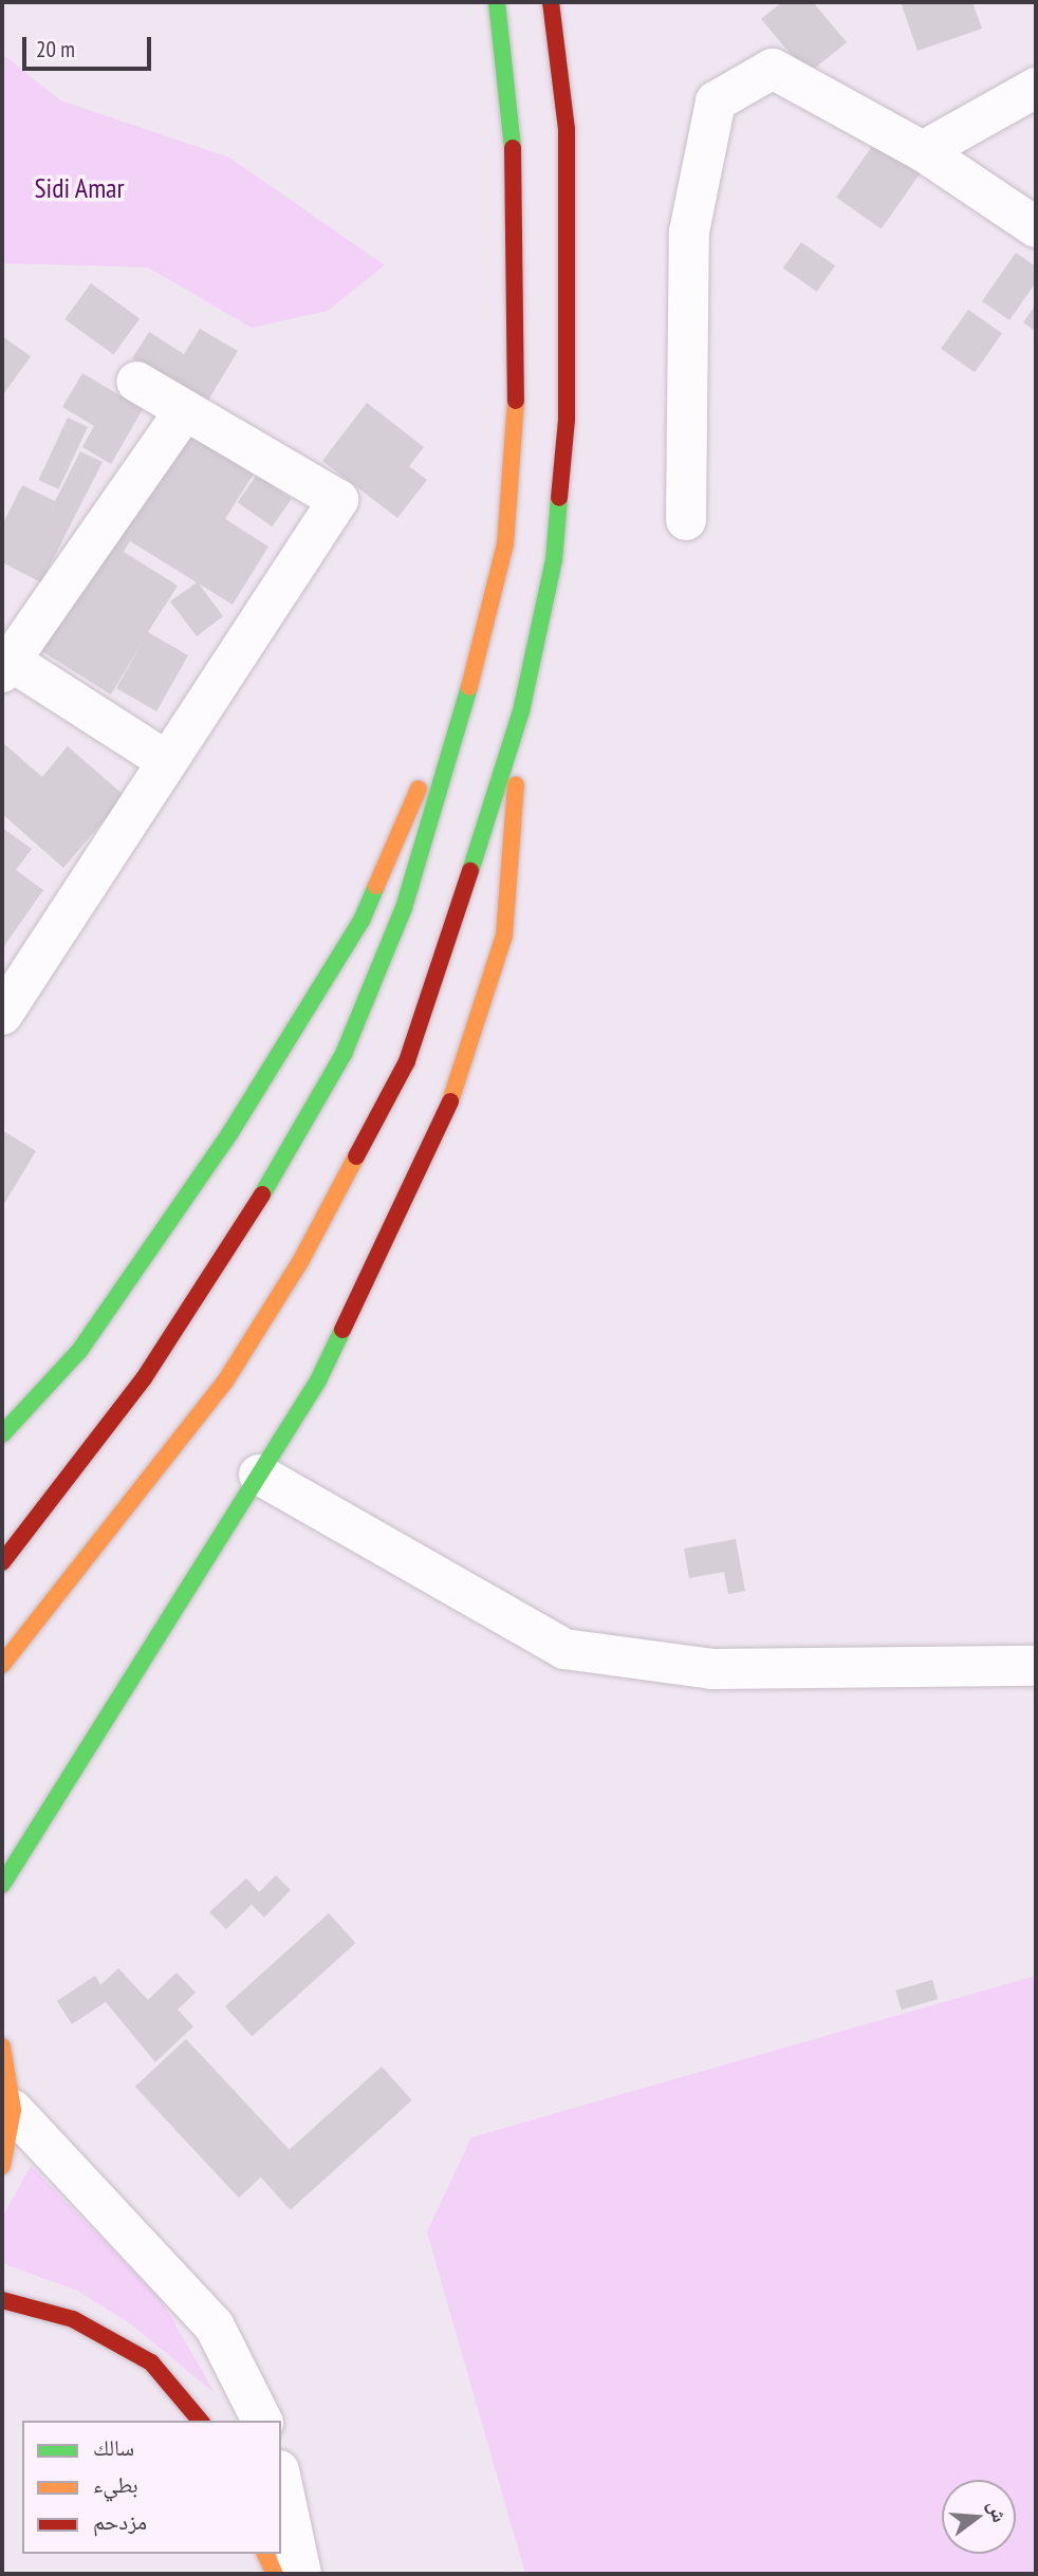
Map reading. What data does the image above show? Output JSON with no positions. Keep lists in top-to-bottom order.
{
  "parks": ["Sidi Amar"],
  "legend": ["سالك", "بطيء", "مزدحم"],
  "scale_bar": "20 m",
  "north": "right"
}
